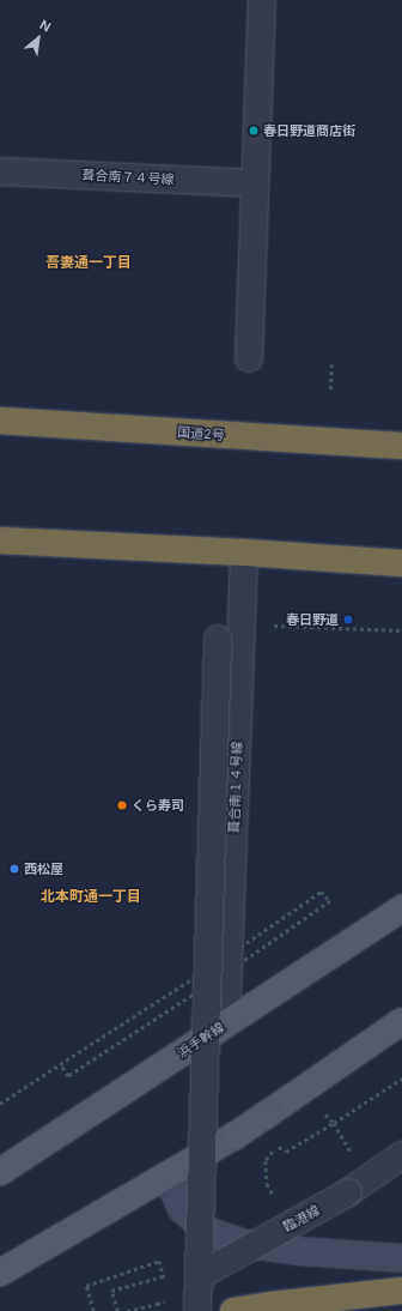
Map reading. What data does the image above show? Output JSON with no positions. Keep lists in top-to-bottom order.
{
  "streets": {
    "highway": ["国道2号"],
    "main road": ["浜手幹線"],
    "street": ["葺合南７４号線", "葺合南１４号線", "臨港線"]
  },
  "crossings": [
    ["葺合南１４号線", "浜手幹線"]
  ],
  "districts": ["吾妻通一丁目", "北本町通一丁目"],
  "places": [
    "春日野道商店街",
    "春日野道",
    "くら寿司",
    "西松屋"
  ],
  "north": "top right"
}
